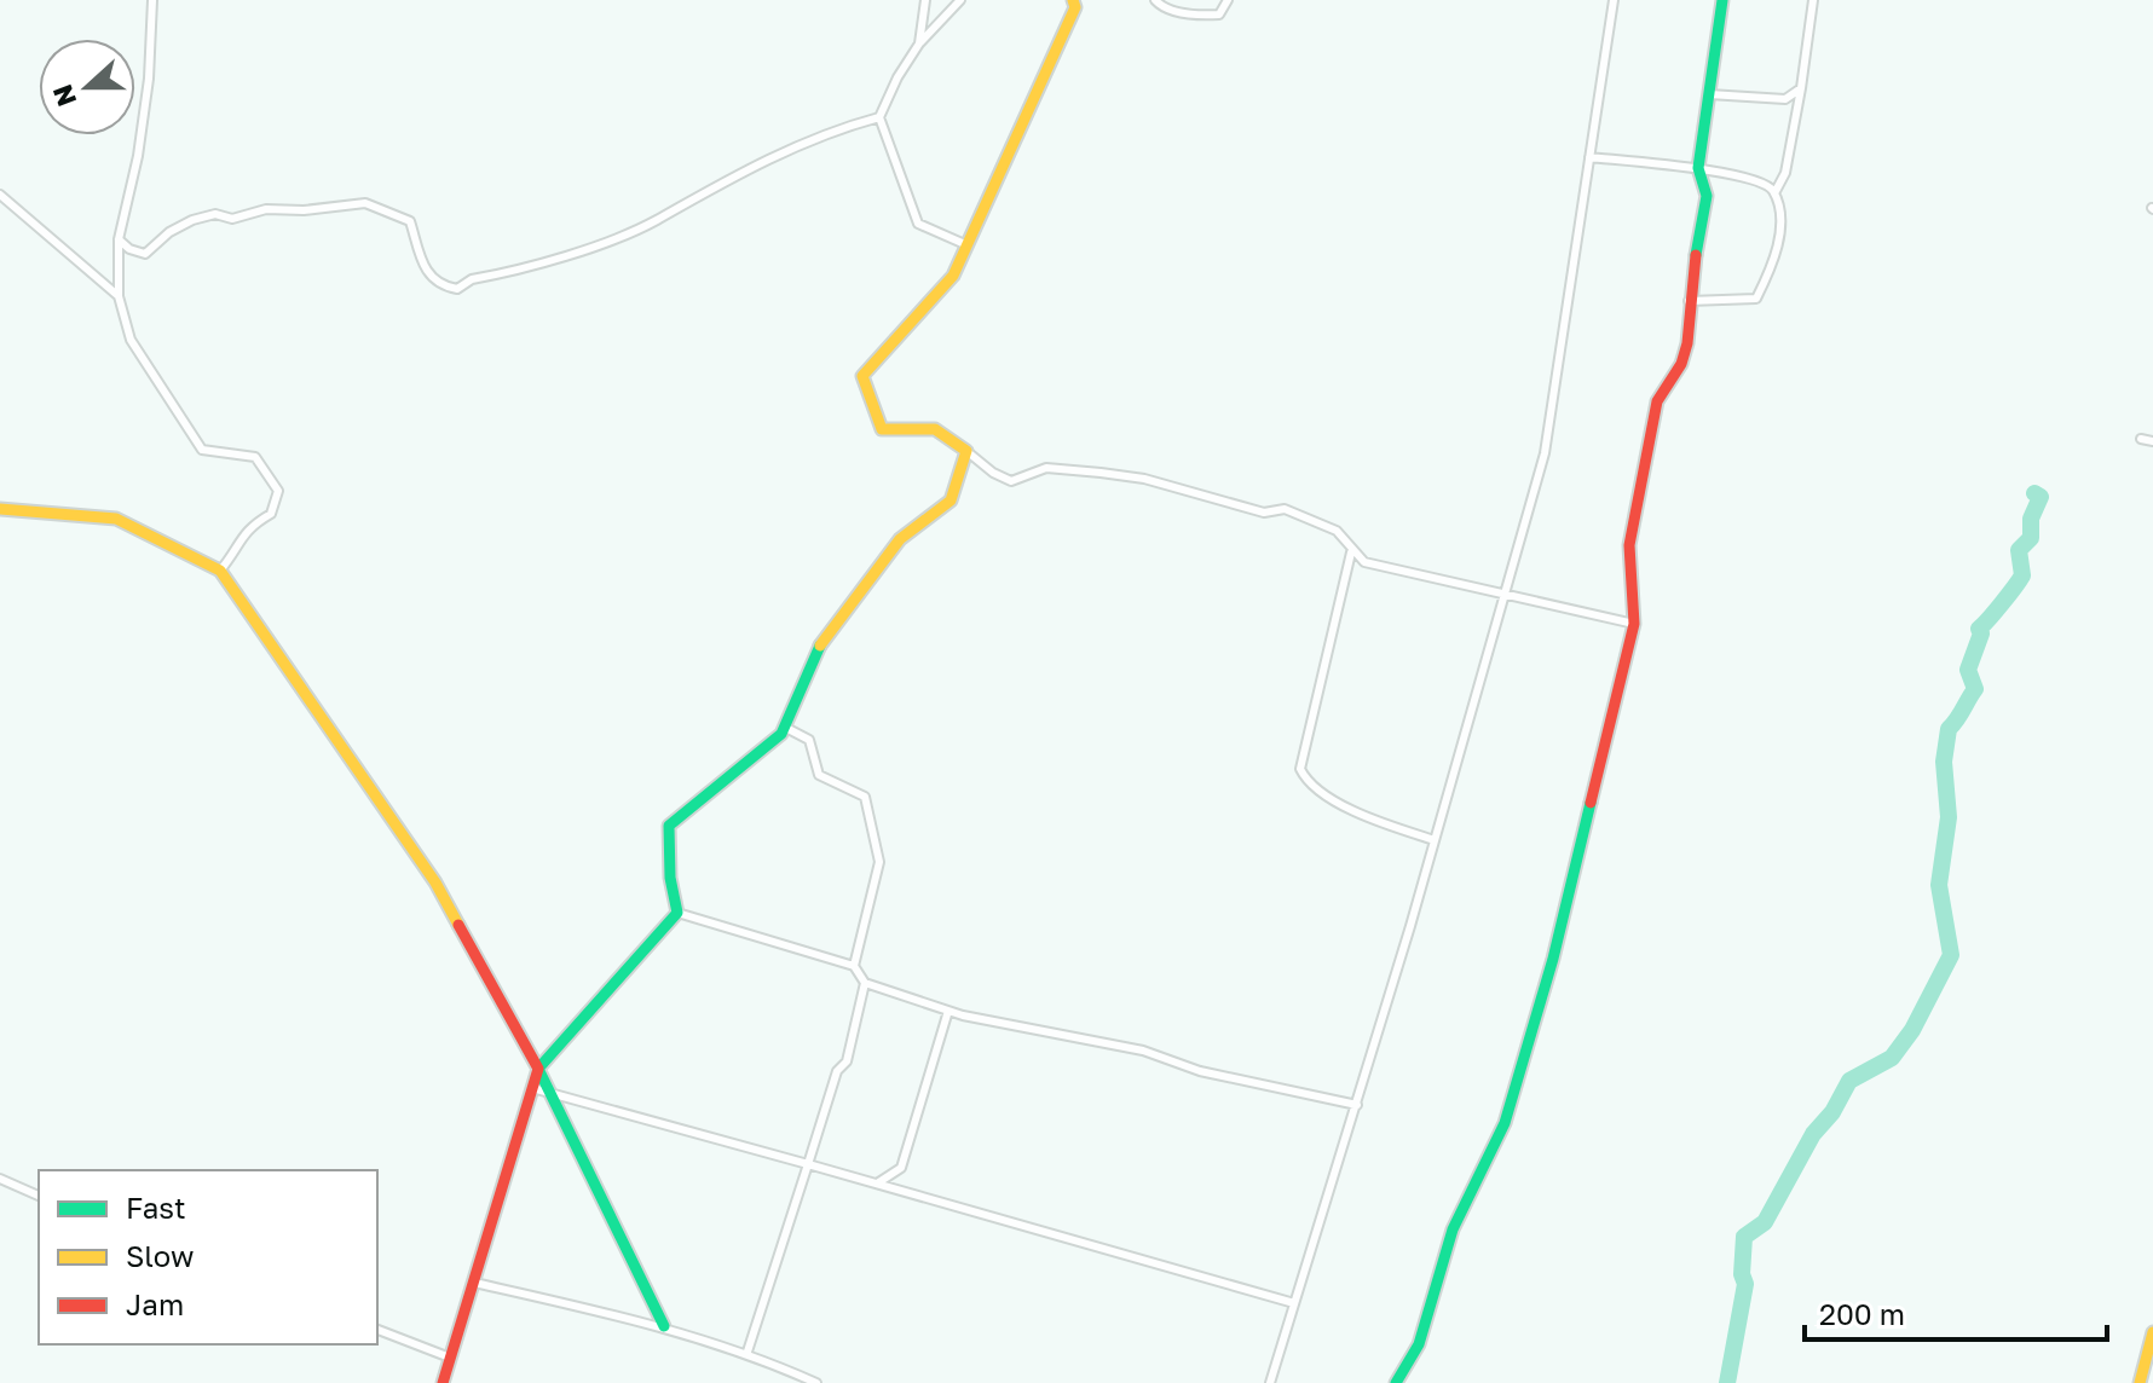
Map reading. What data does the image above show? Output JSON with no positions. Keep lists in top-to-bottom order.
{
  "legend": ["Fast", "Slow", "Jam"],
  "scale_bar": "200 m",
  "north": "left"
}
